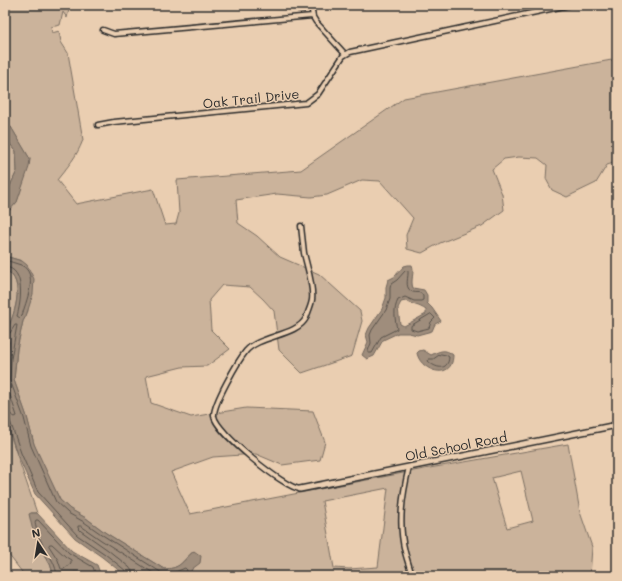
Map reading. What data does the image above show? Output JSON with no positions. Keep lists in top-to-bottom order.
{
  "streets": {
    "street": ["Oak Trail Drive", "Old School Road"]
  },
  "north": "top"
}
